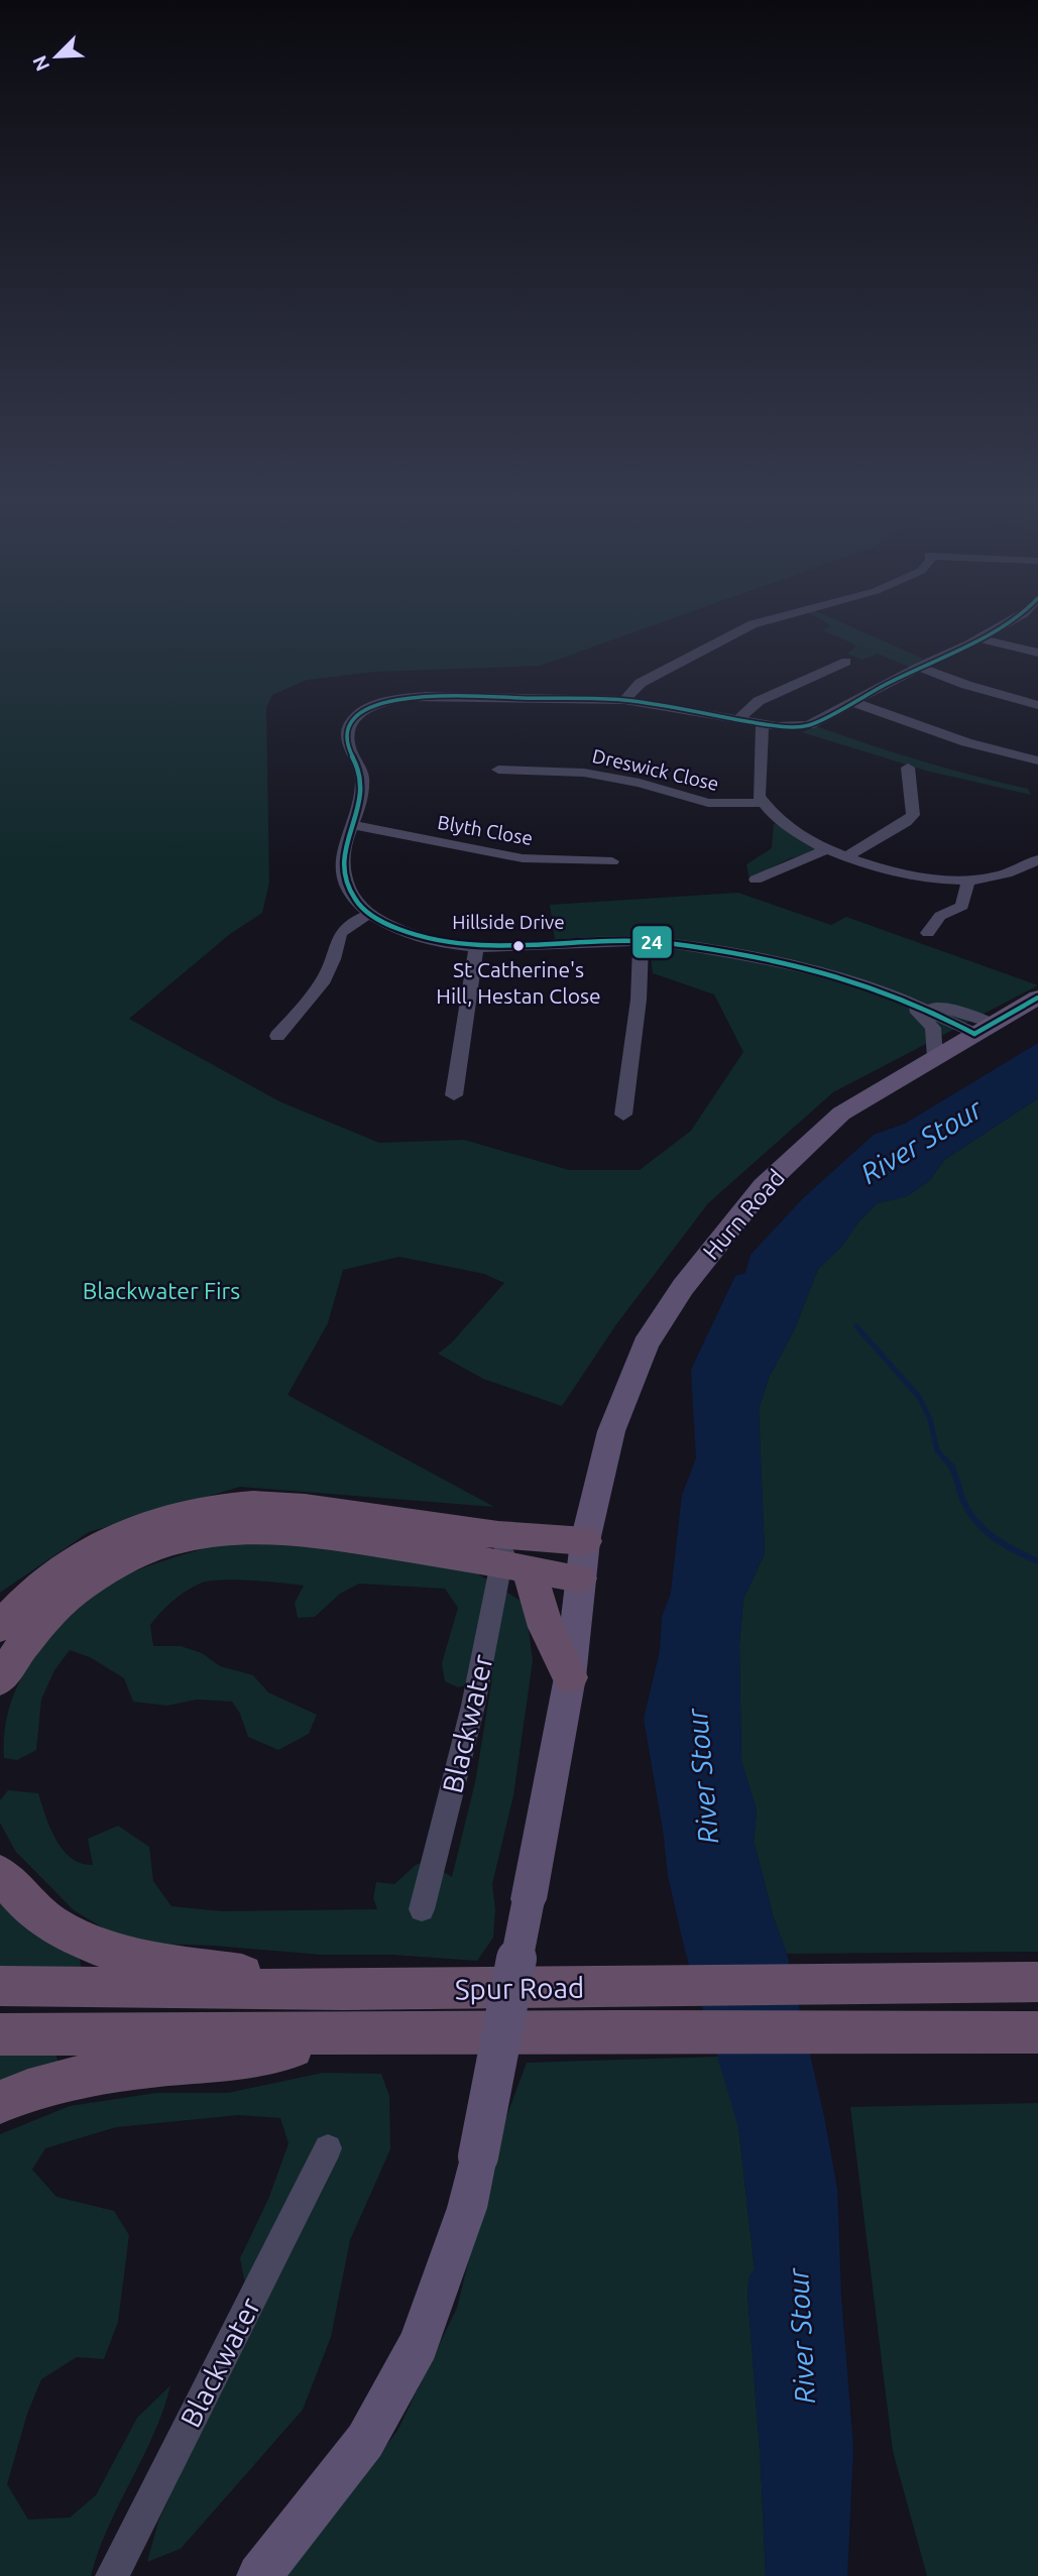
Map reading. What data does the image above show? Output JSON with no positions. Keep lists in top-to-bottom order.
{
  "streets": {
    "highway": ["Spur Road"],
    "main road": ["Hurn Road"],
    "street": [
      "Dreswick Close",
      "Blyth Close",
      "Hillside Drive",
      "Blackwater"
    ]
  },
  "crossings": [
    ["Blyth Close", "Hillside Drive"],
    ["Hillside Drive", "Hurn Road"]
  ],
  "water": ["River Stour"],
  "parks": ["Blackwater Firs"],
  "places": ["St Catherine's Hill, Hestan Close"],
  "lines": ["transit line 24"],
  "north": "bottom left"
}
